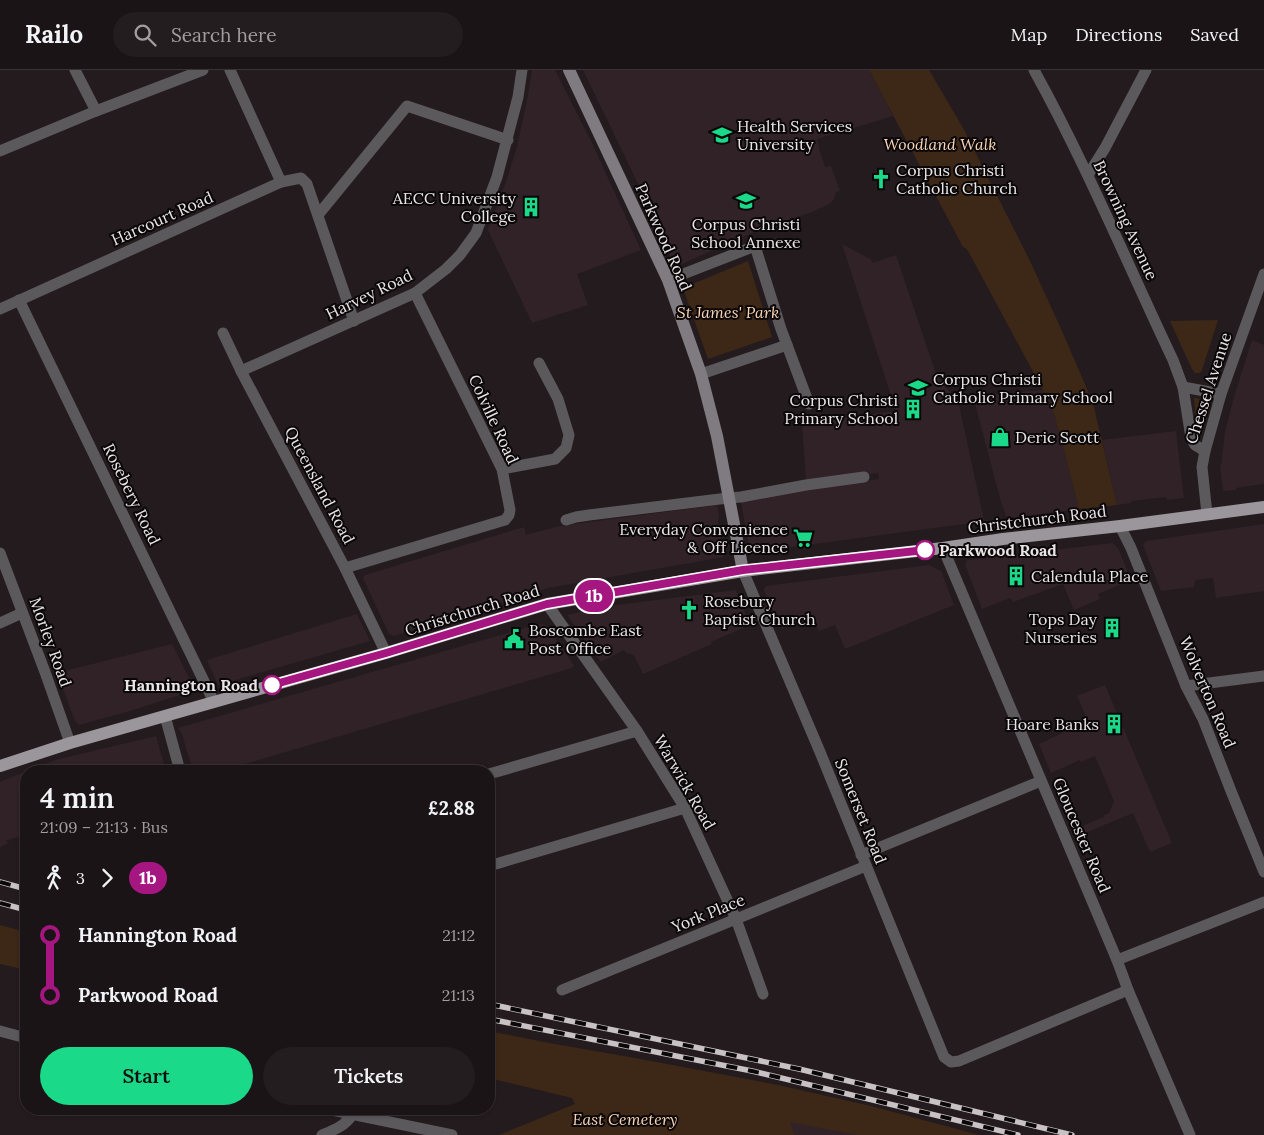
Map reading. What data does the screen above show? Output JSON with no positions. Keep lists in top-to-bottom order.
{
  "streets": {
    "main road": ["Parkwood Road", "Christchurch Road"],
    "street": [
      "Harcourt Road",
      "Browning Avenue",
      "Harvey Road",
      "Chessel Avenue",
      "Colville Road",
      "Queensland Road",
      "Rosebery Road",
      "Morley Road",
      "Wolverton Road",
      "Warwick Road",
      "Somerset Road",
      "Gloucester Road",
      "York Place"
    ]
  },
  "crossings": [
    ["Harcourt Road", "Rosebery Road"],
    ["Browning Avenue", "Chessel Avenue"],
    ["Parkwood Road", "Christchurch Road"],
    ["Parkwood Road", "Somerset Road"],
    ["Harvey Road", "Colville Road"],
    ["Harvey Road", "Queensland Road"],
    ["Chessel Avenue", "Christchurch Road"],
    ["Colville Road", "Queensland Road"],
    ["Queensland Road", "Christchurch Road"],
    ["Rosebery Road", "Christchurch Road"],
    ["Christchurch Road", "Morley Road"],
    ["Christchurch Road", "Wolverton Road"],
    ["Christchurch Road", "Warwick Road"],
    ["Christchurch Road", "Somerset Road"],
    ["Christchurch Road", "Gloucester Road"],
    ["Warwick Road", "York Place"],
    ["Somerset Road", "Gloucester Road"],
    ["Somerset Road", "York Place"]
  ],
  "parks": ["Woodland Walk", "St James' Park", "East Cemetery"],
  "places": {
    "school or university": ["Health Services University", "Corpus Christi School Annexe", "Corpus Christi Catholic Primary School"],
    "church": ["Corpus Christi Catholic Church", "Rosebury Baptist Church"],
    "building": [
      "AECC University College",
      "Corpus Christi Primary School",
      "Calendula Place",
      "Tops Day Nurseries",
      "Hoare Banks"
    ],
    "shop": ["Deric Scott"],
    "supermarket": ["Everyday Convenience & Off Licence"],
    "other": ["Parkwood Road", "Hannington Road"],
    "public building": ["Boscombe East Post Office"]
  },
  "lines": ["bus line 1b"],
  "page": {
    "header": "Railo",
    "search": "Search here",
    "nav": ["Map", "Directions", "Saved"],
    "on_map": "1b",
    "heading": ["4 min", "21:09 – 21:13 · Bus", "£2.88"],
    "legs": ["3", "1b"],
    "list": [
      {
        "name": "Hannington Road",
        "value": "21:12"
      },
      {
        "name": "Parkwood Road",
        "value": "21:13"
      }
    ],
    "buttons": ["Start", "Tickets"]
  }
}
